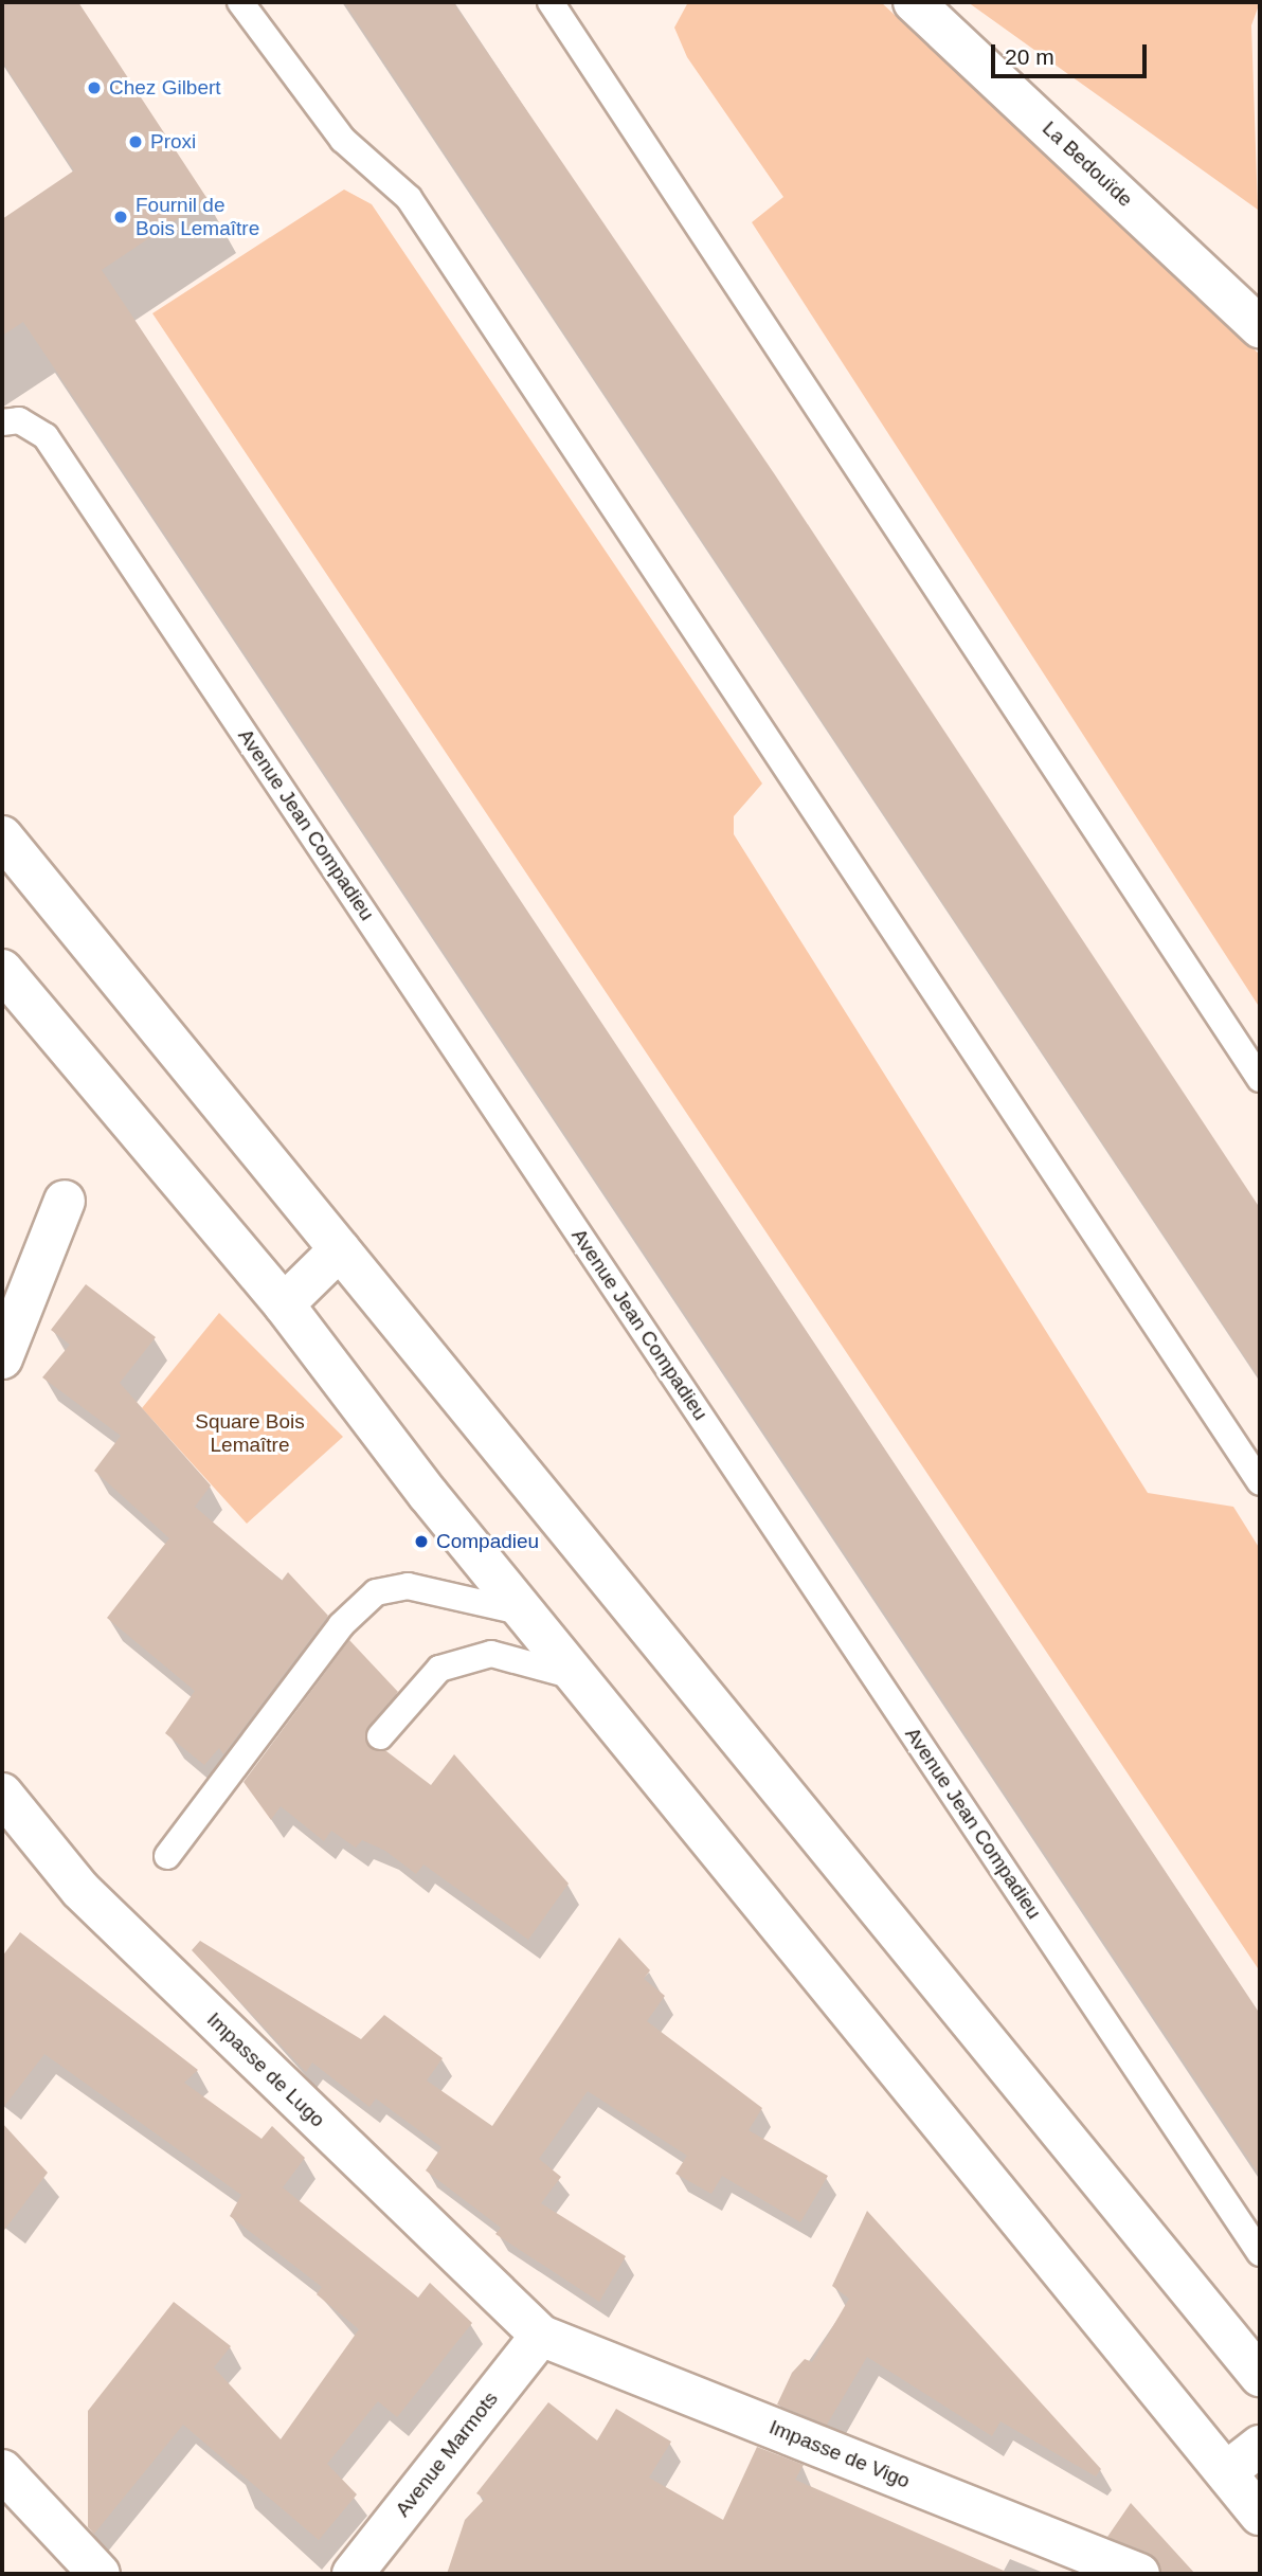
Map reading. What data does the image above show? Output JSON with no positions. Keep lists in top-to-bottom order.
{
  "streets": {
    "street": [
      "La Bedouïde",
      "Impasse de Lugo",
      "Avenue Marmots",
      "Impasse de Vigo"
    ],
    "lane": ["Avenue Jean Compadieu"]
  },
  "crossings": [
    ["Impasse de Lugo", "Avenue Marmots"],
    ["Impasse de Lugo", "Impasse de Vigo"],
    ["Avenue Marmots", "Impasse de Vigo"]
  ],
  "parks": ["Square Bois Lemaître"],
  "places": [
    "Chez Gilbert",
    "Proxi",
    "Fournil de Bois Lemaître",
    "Compadieu"
  ],
  "scale_bar": "20 m"
}
